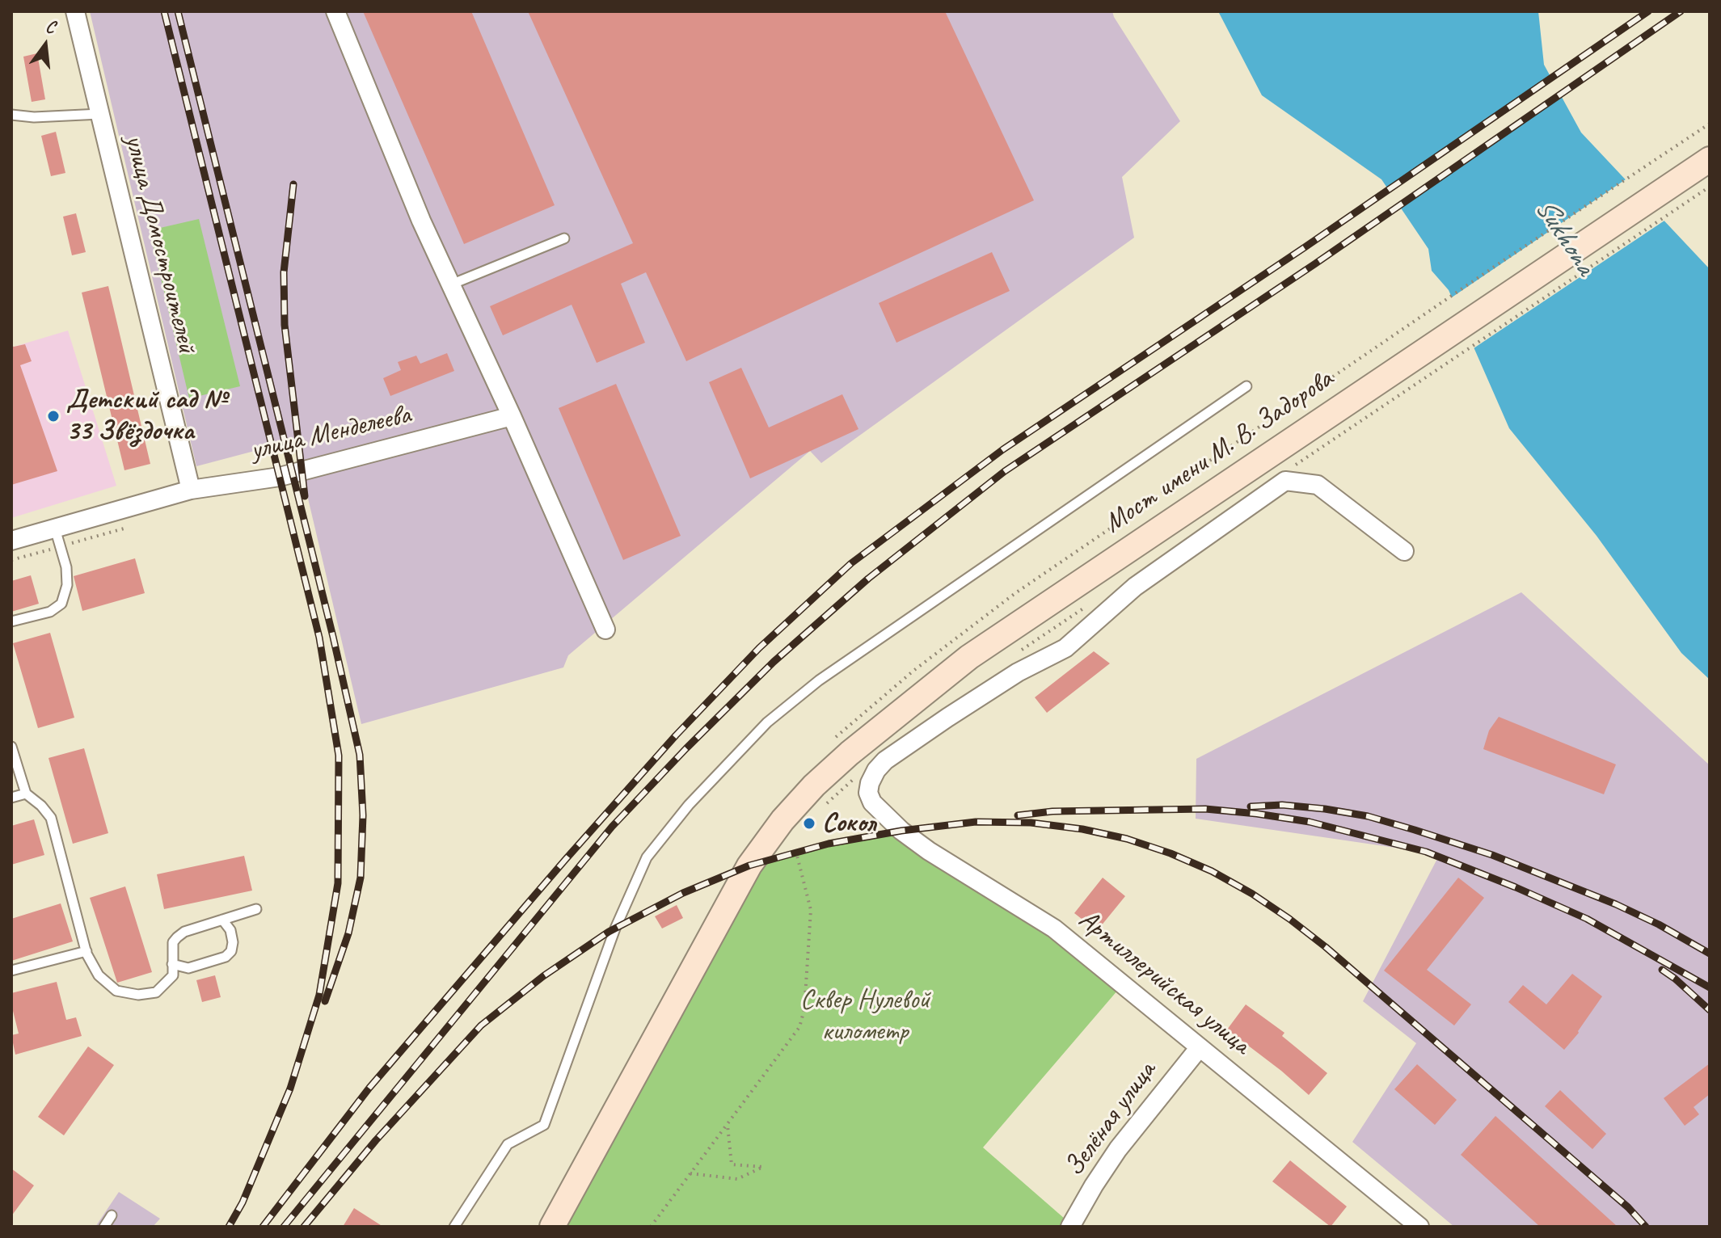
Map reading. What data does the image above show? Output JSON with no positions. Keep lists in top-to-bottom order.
{
  "streets": {
    "main road": ["Мост имени М. В. Задорова"],
    "street": [
      "улица Домостроителей",
      "улица Менделеева",
      "Артиллерийская улица",
      "Зелёная улица"
    ]
  },
  "crossings": [
    ["улица Домостроителей", "улица Менделеева"],
    ["Артиллерийская улица", "Зелёная улица"]
  ],
  "water": ["Sukhona"],
  "parks": ["Сквер Нулевой километр"],
  "places": ["Детский сад № 33 Звёздочка", "Сокол"],
  "north": "top"
}
